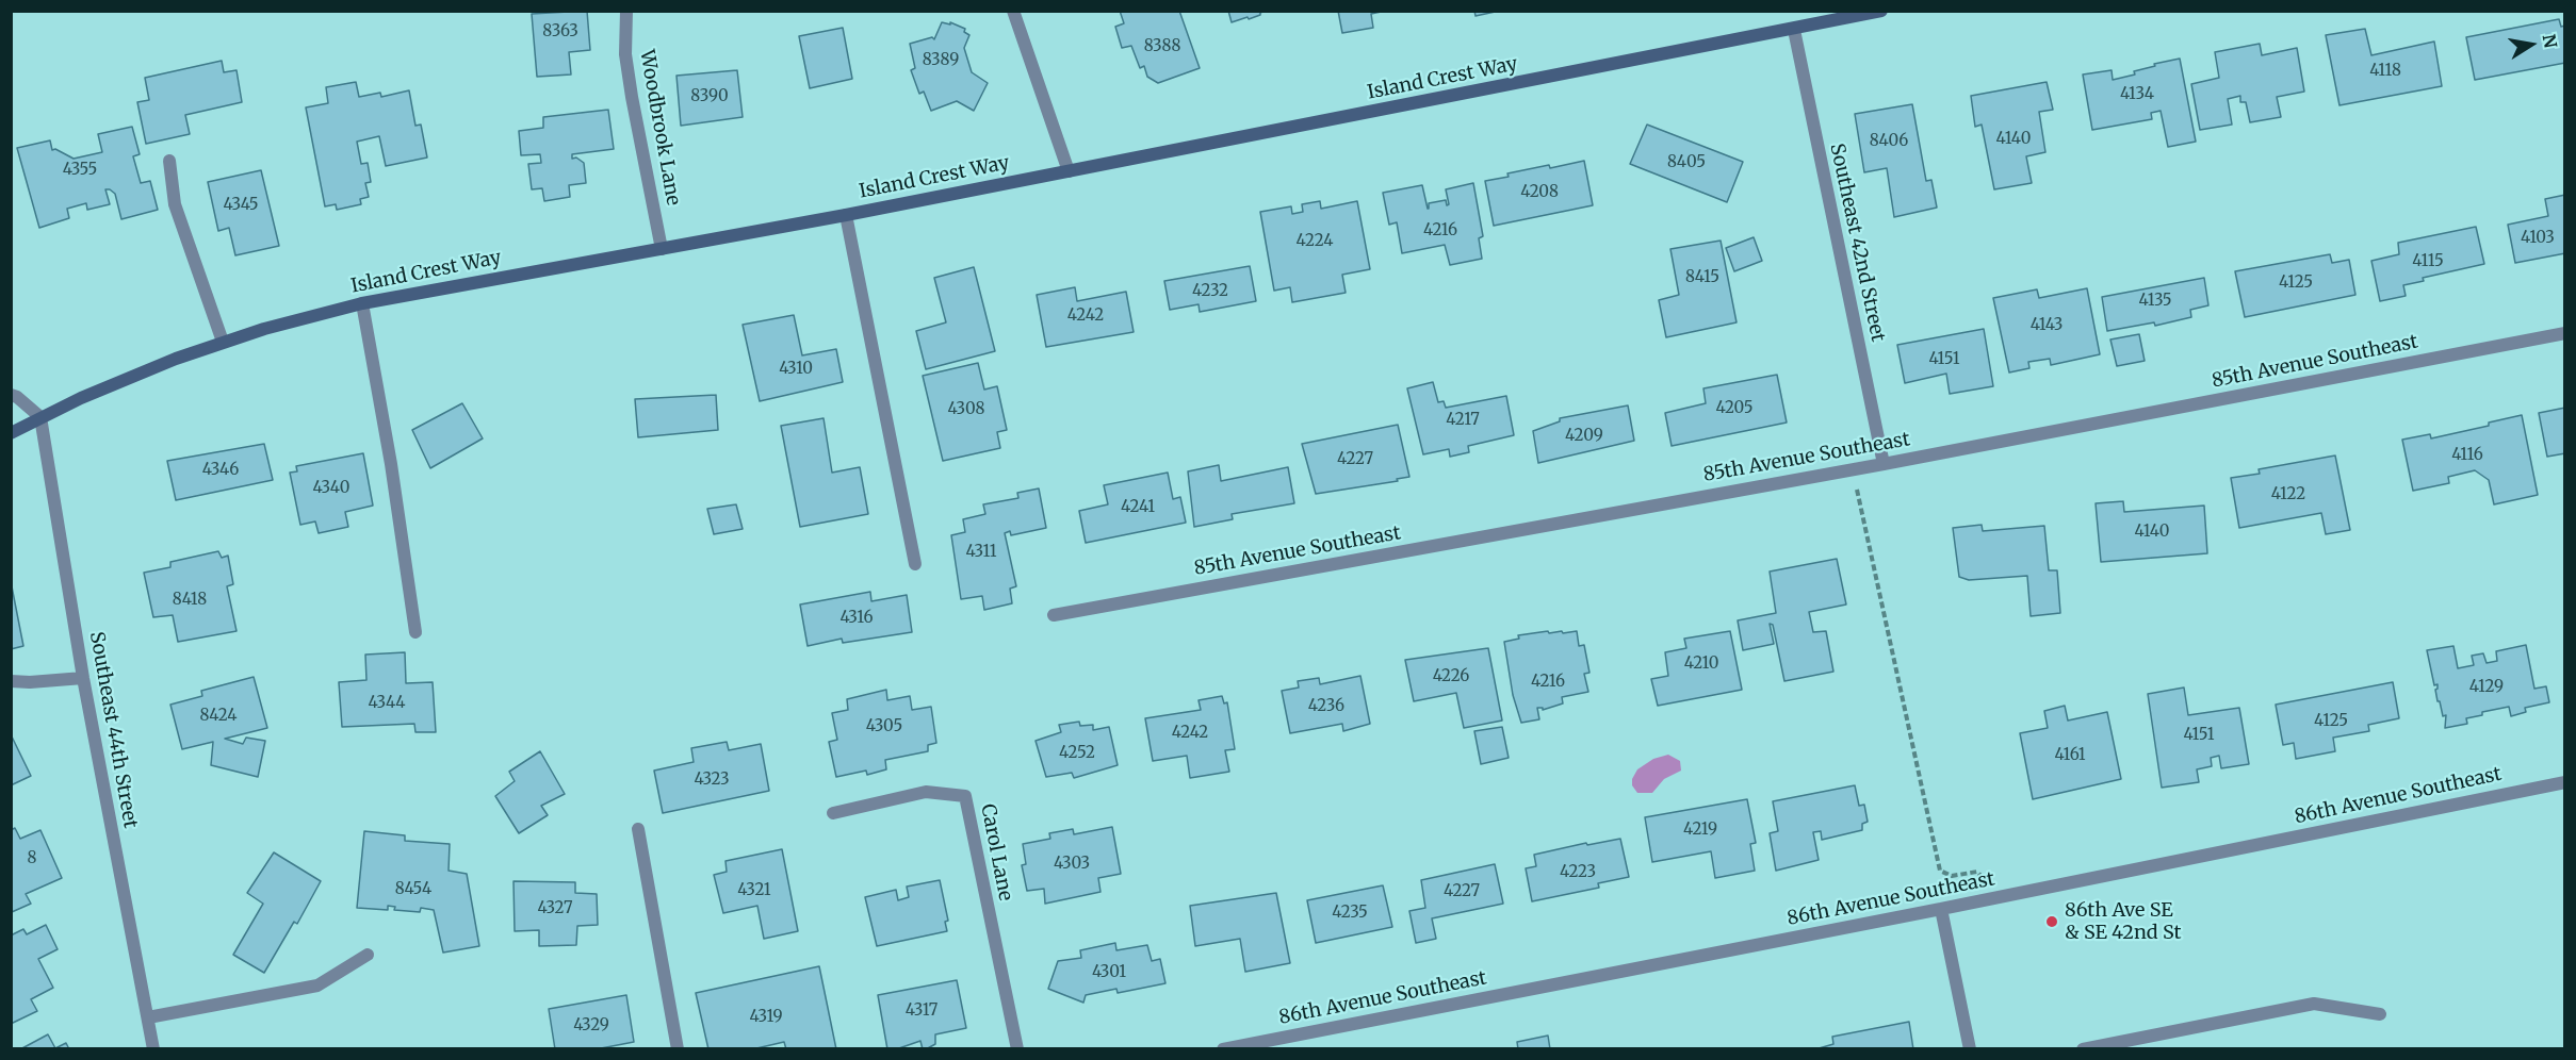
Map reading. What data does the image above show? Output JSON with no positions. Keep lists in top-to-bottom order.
{
  "streets": {
    "main road": ["Island Crest Way"],
    "street": [
      "Woodbrook Lane",
      "Southeast 42nd Street",
      "85th Avenue Southeast",
      "Southeast 44th Street",
      "86th Avenue Southeast",
      "Carol Lane"
    ]
  },
  "crossings": [
    ["Island Crest Way", "Woodbrook Lane"],
    ["Island Crest Way", "Southeast 42nd Street"],
    ["Island Crest Way", "Southeast 44th Street"],
    ["Southeast 42nd Street", "85th Avenue Southeast"]
  ],
  "places": ["86th Ave SE & SE 42nd St"],
  "house_numbers": [
    "8363",
    "8388",
    "8389",
    "4118",
    "4134",
    "8390",
    "4140",
    "8406",
    "8405",
    "4355",
    "4208",
    "4345",
    "4216",
    "4103",
    "4224",
    "4115",
    "8415",
    "4125",
    "4232",
    "4135",
    "4242",
    "4143",
    "4151",
    "4310",
    "4205",
    "4308",
    "4217",
    "4209",
    "4116",
    "4227",
    "4346",
    "4340",
    "4122",
    "4241",
    "4140",
    "4311",
    "8418",
    "4316",
    "4210",
    "4226",
    "4216",
    "4129",
    "4344",
    "4236",
    "8424",
    "4125",
    "4305",
    "4242",
    "4151",
    "4252",
    "4161",
    "4323",
    "4219",
    "8",
    "4303",
    "4223",
    "8454",
    "4321",
    "4227",
    "4327",
    "4235",
    "4301",
    "4317",
    "4319",
    "4329"
  ],
  "north": "right"
}
